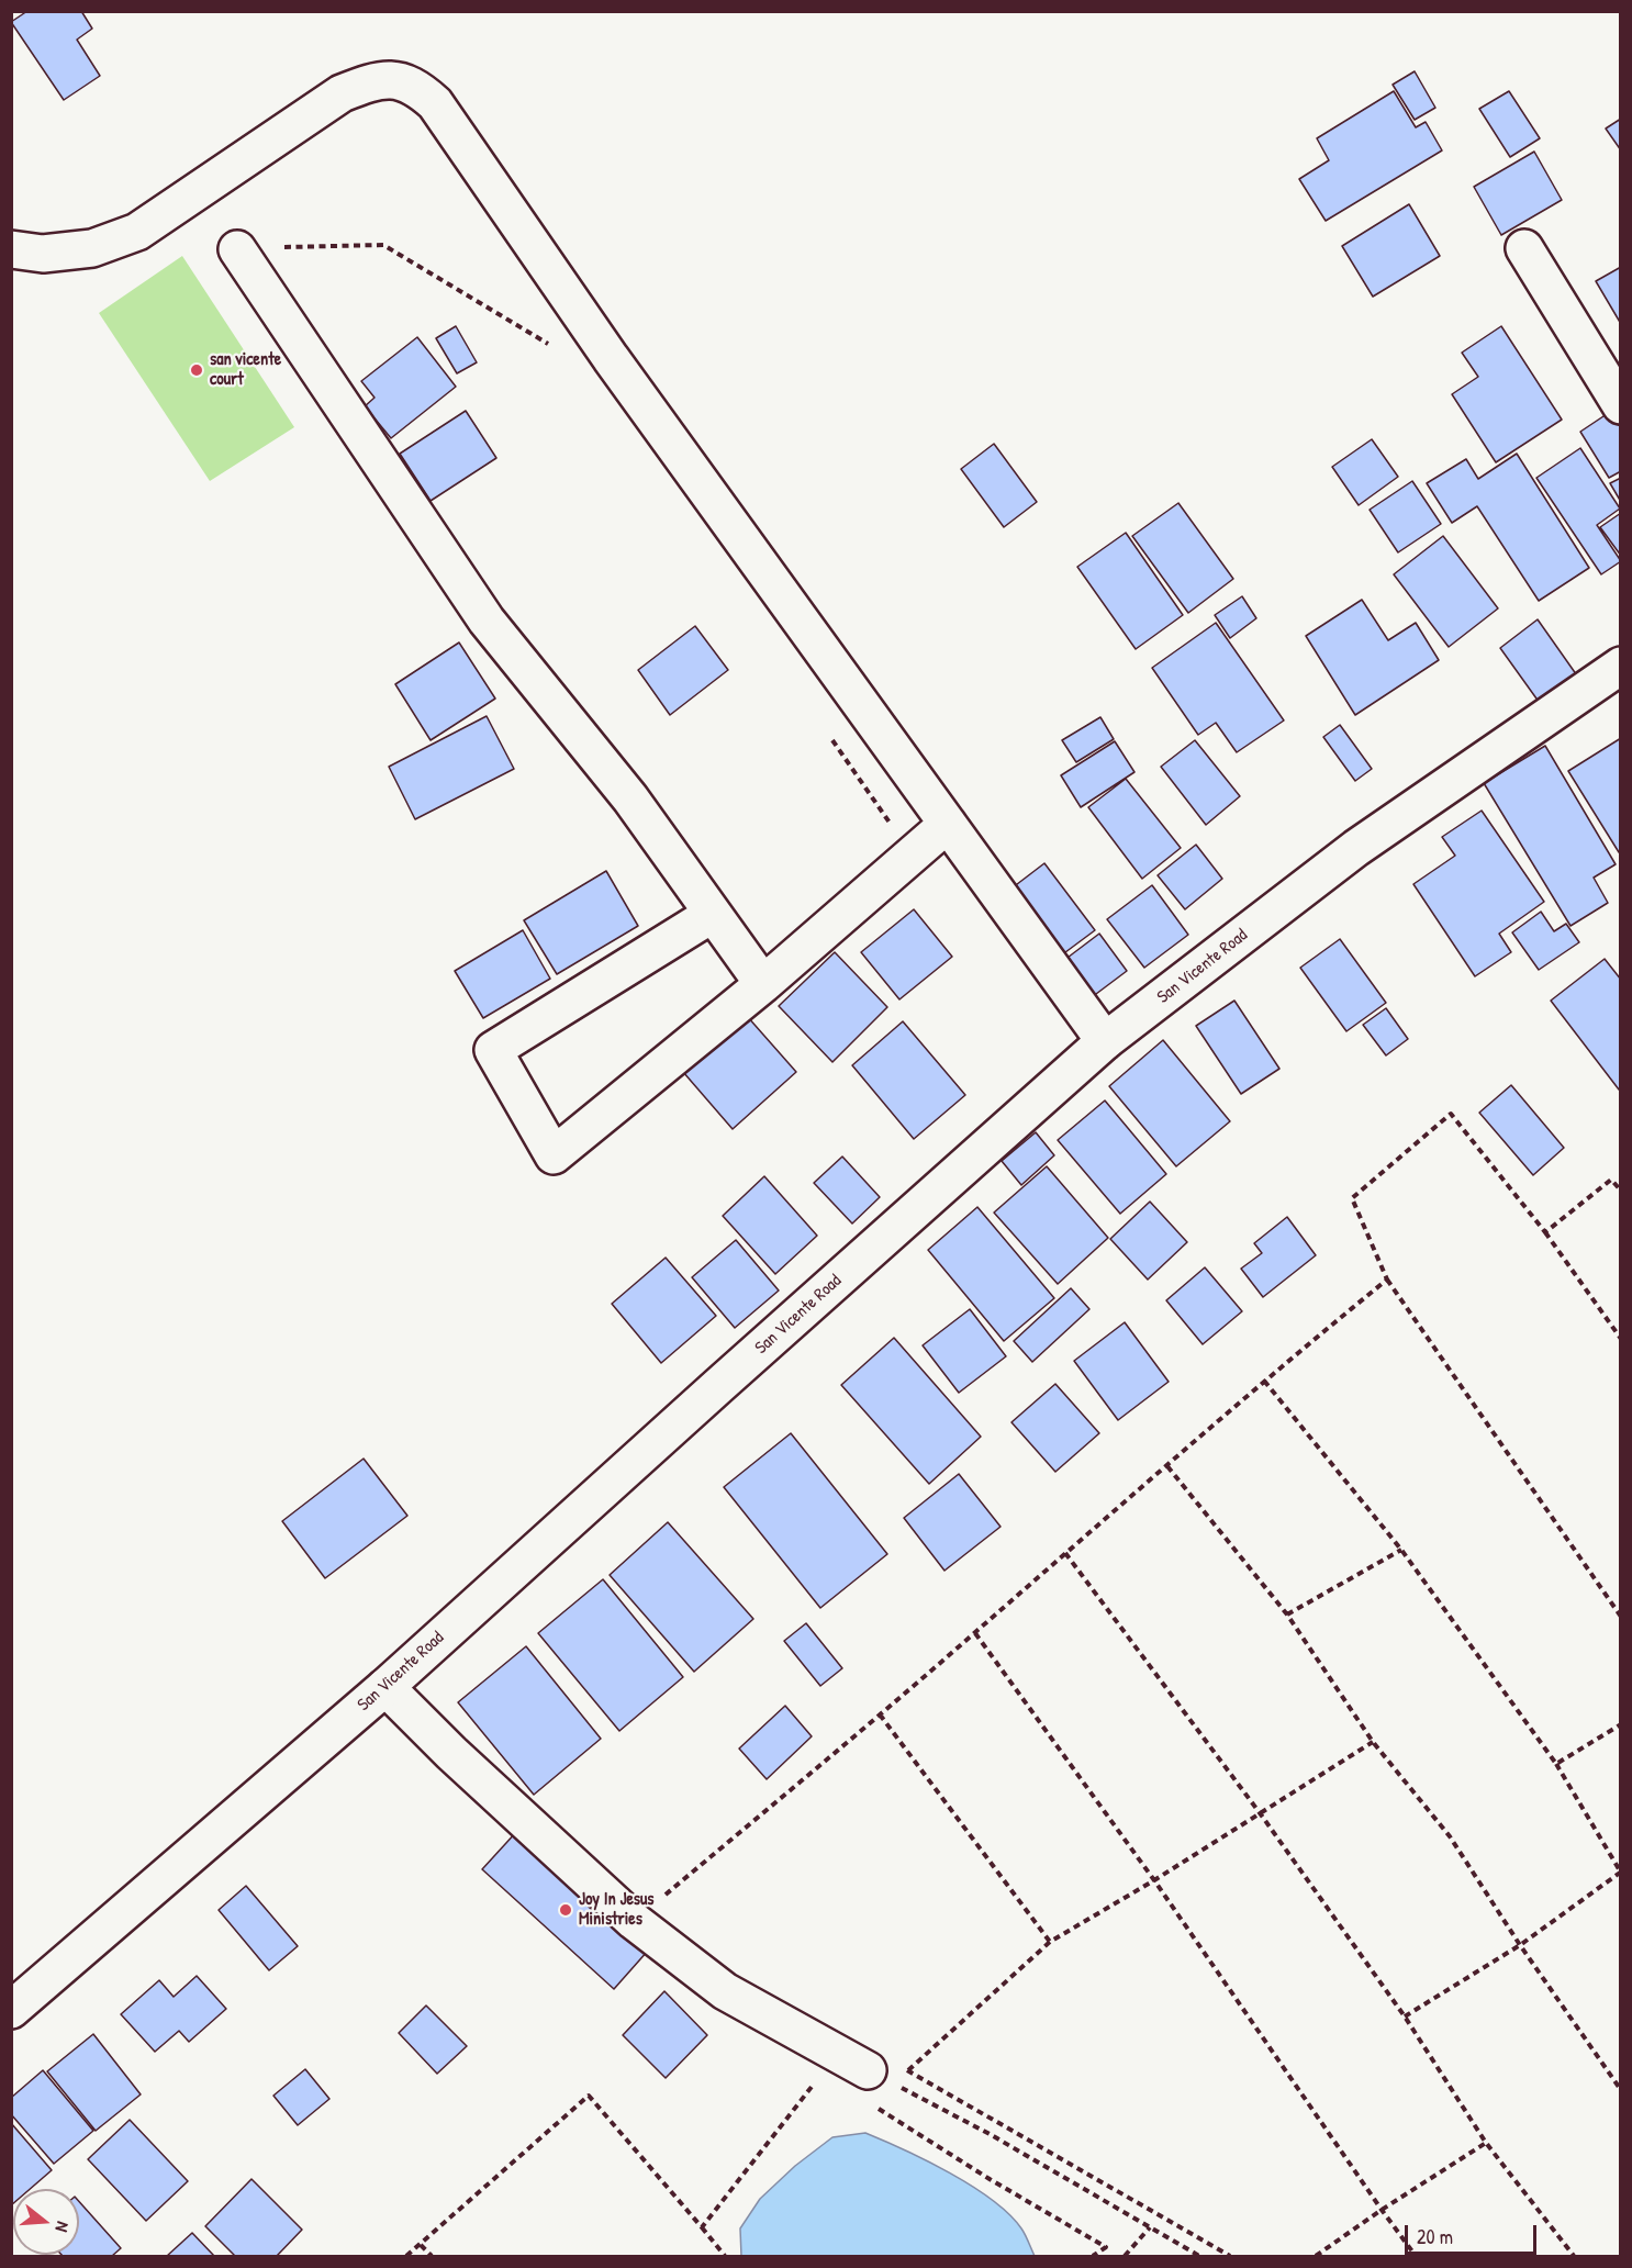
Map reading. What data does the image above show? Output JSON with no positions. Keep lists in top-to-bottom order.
{
  "streets": {
    "street": ["San Vicente Road"]
  },
  "places": ["san vicente court", "Joy In Jesus Ministries"],
  "scale_bar": "20 m",
  "north": "right"
}
